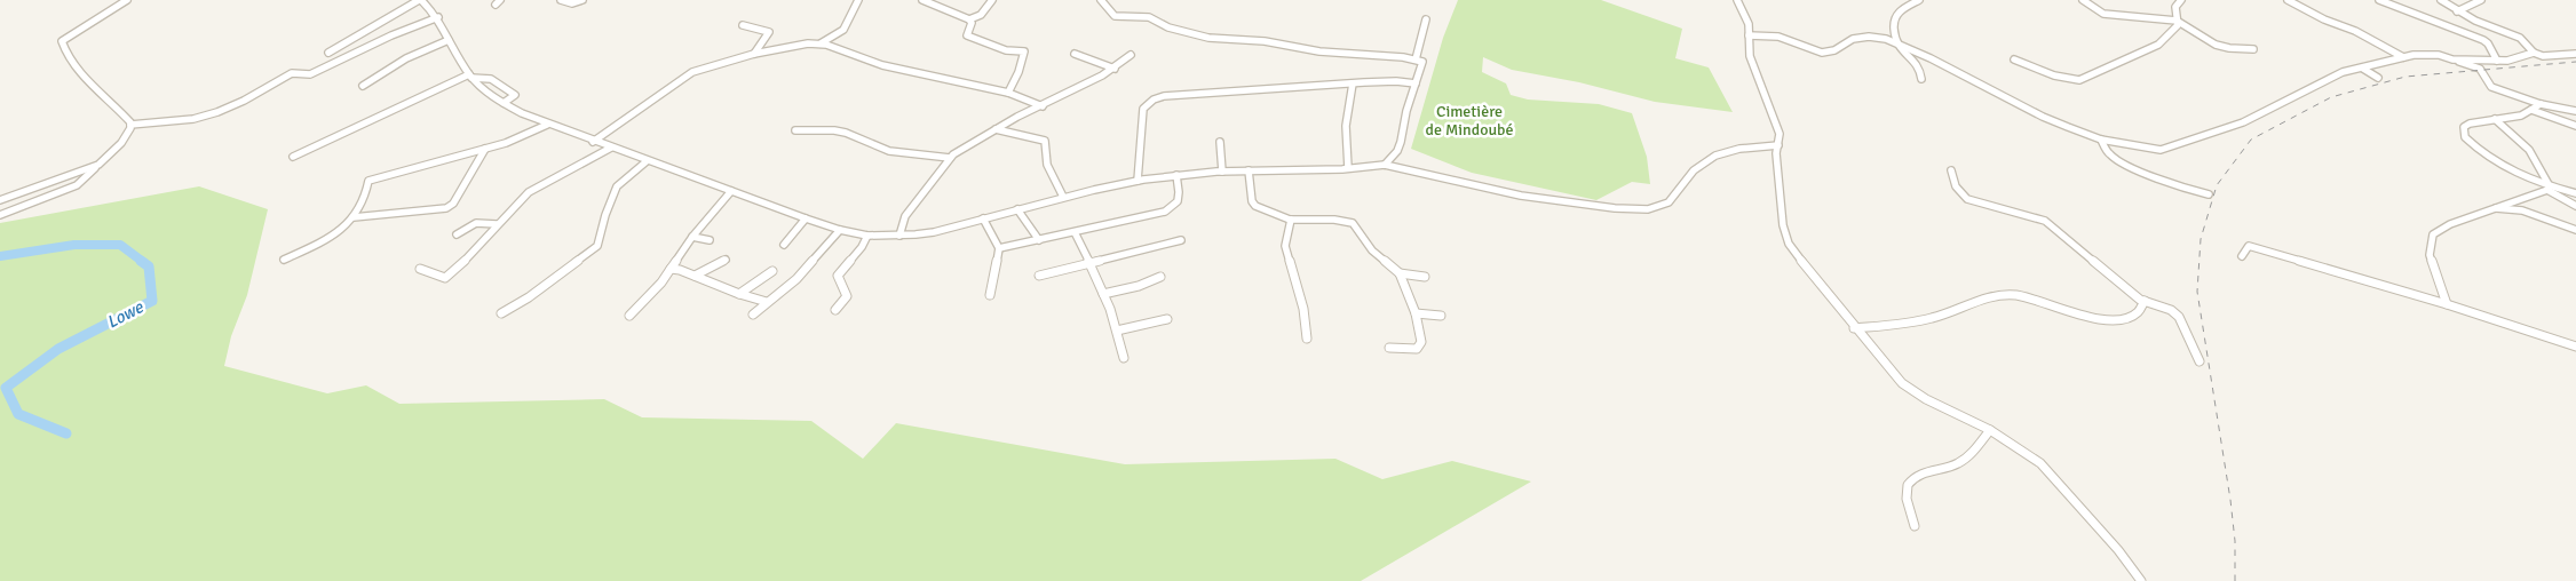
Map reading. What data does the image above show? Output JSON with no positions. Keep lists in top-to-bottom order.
{
  "water": ["Lowe"],
  "parks": ["Cimetière de Mindoubé"]
}
